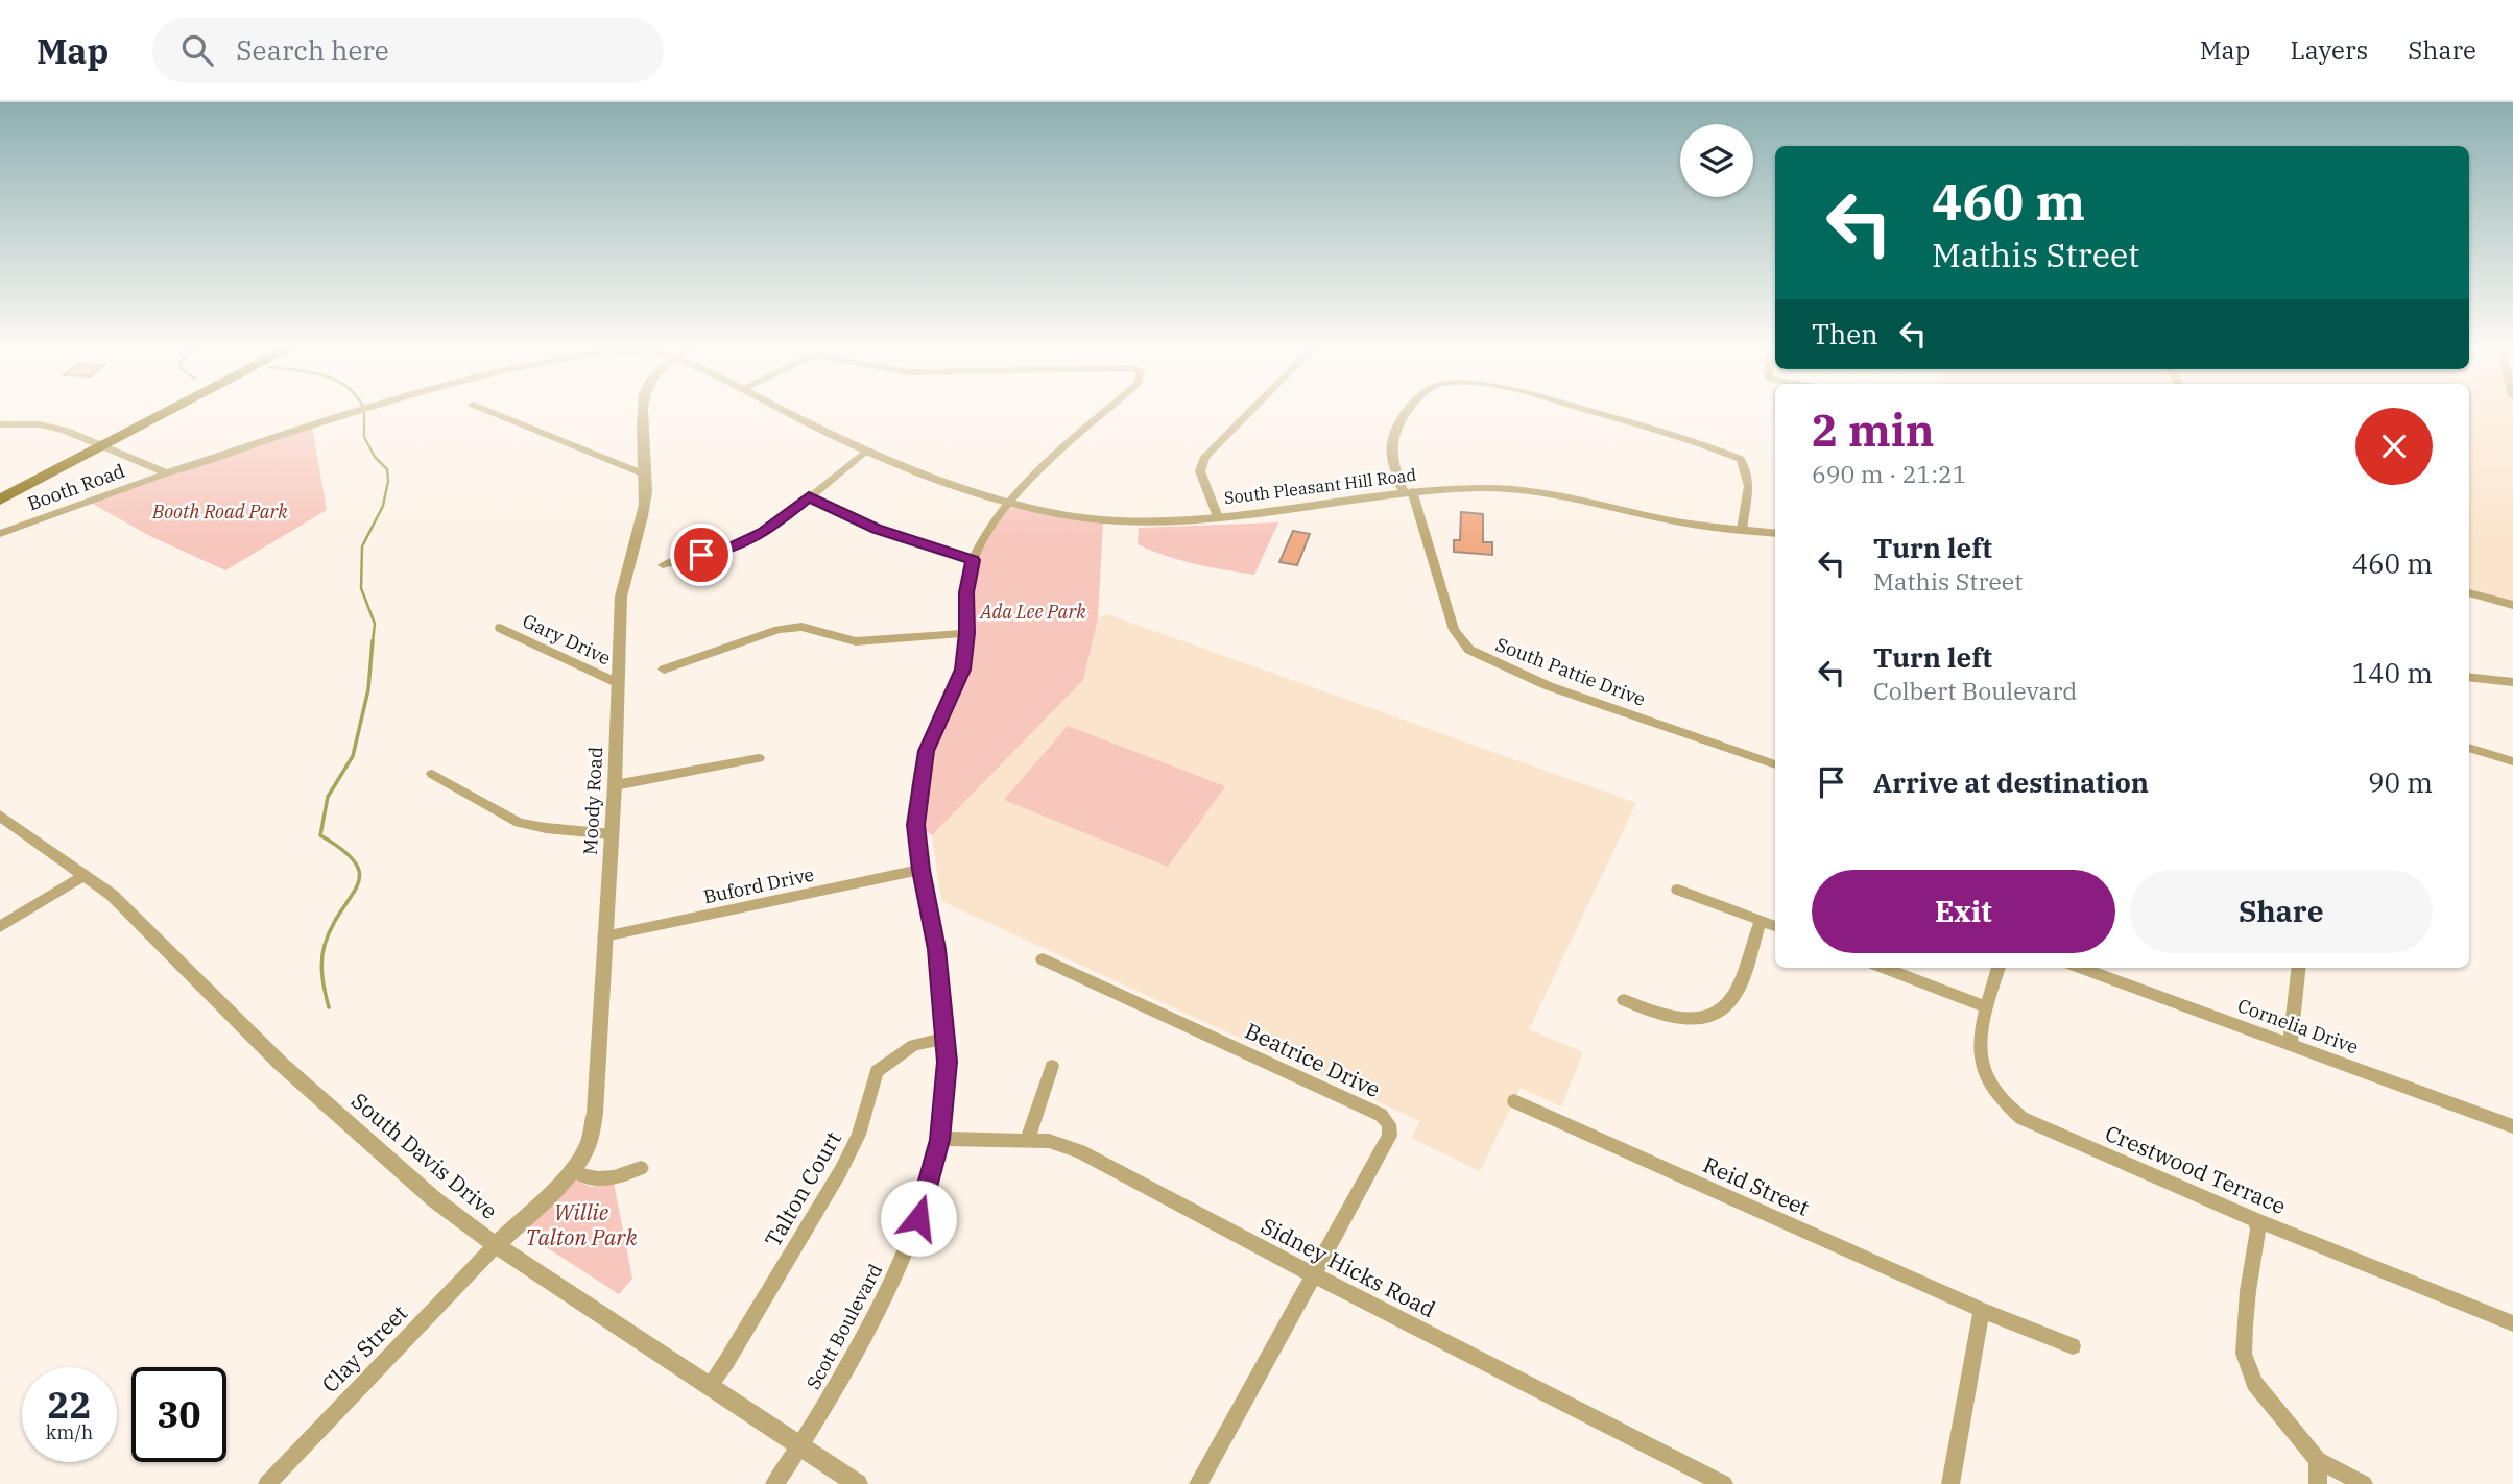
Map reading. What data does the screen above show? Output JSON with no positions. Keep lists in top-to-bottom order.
{
  "streets": {
    "street": [
      "South Pleasant Hill Road",
      "Booth Road",
      "Gary Drive",
      "South Pattie Drive",
      "Moody Road",
      "Buford Drive",
      "Cornelia Drive",
      "Beatrice Drive",
      "South Davis Drive",
      "Crestwood Terrace",
      "Reid Street",
      "Talton Court",
      "Sidney Hicks Road",
      "Scott Boulevard",
      "Clay Street"
    ]
  },
  "crossings": [
    ["South Pleasant Hill Road", "South Pattie Drive"],
    ["South Pleasant Hill Road", "Scott Boulevard"],
    ["Gary Drive", "Moody Road"],
    ["Moody Road", "Buford Drive"],
    ["Moody Road", "South Davis Drive"],
    ["Moody Road", "Clay Street"],
    ["Buford Drive", "Scott Boulevard"],
    ["Beatrice Drive", "Sidney Hicks Road"],
    ["South Davis Drive", "Talton Court"],
    ["South Davis Drive", "Scott Boulevard"],
    ["South Davis Drive", "Clay Street"],
    ["Talton Court", "Scott Boulevard"],
    ["Sidney Hicks Road", "Scott Boulevard"]
  ],
  "parks": ["Booth Road Park", "Ada Lee Park", "Willie Talton Park"],
  "page": {
    "header": "Map",
    "search": "Search here",
    "nav": ["Map", "Layers", "Share"],
    "turn": ["460 m", "Mathis Street"],
    "then": "Then",
    "heading": ["2 min", "690 m · 21:21"],
    "list": [
      {
        "name": "Turn left",
        "note": "Mathis Street",
        "value": "460 m"
      },
      {
        "name": "Turn left",
        "note": "Colbert Boulevard",
        "value": "140 m"
      },
      {
        "name": "Arrive at destination",
        "value": "90 m"
      }
    ],
    "buttons": ["Exit", "Share"],
    "speed": "22 km/h",
    "limit": "30"
  }
}
